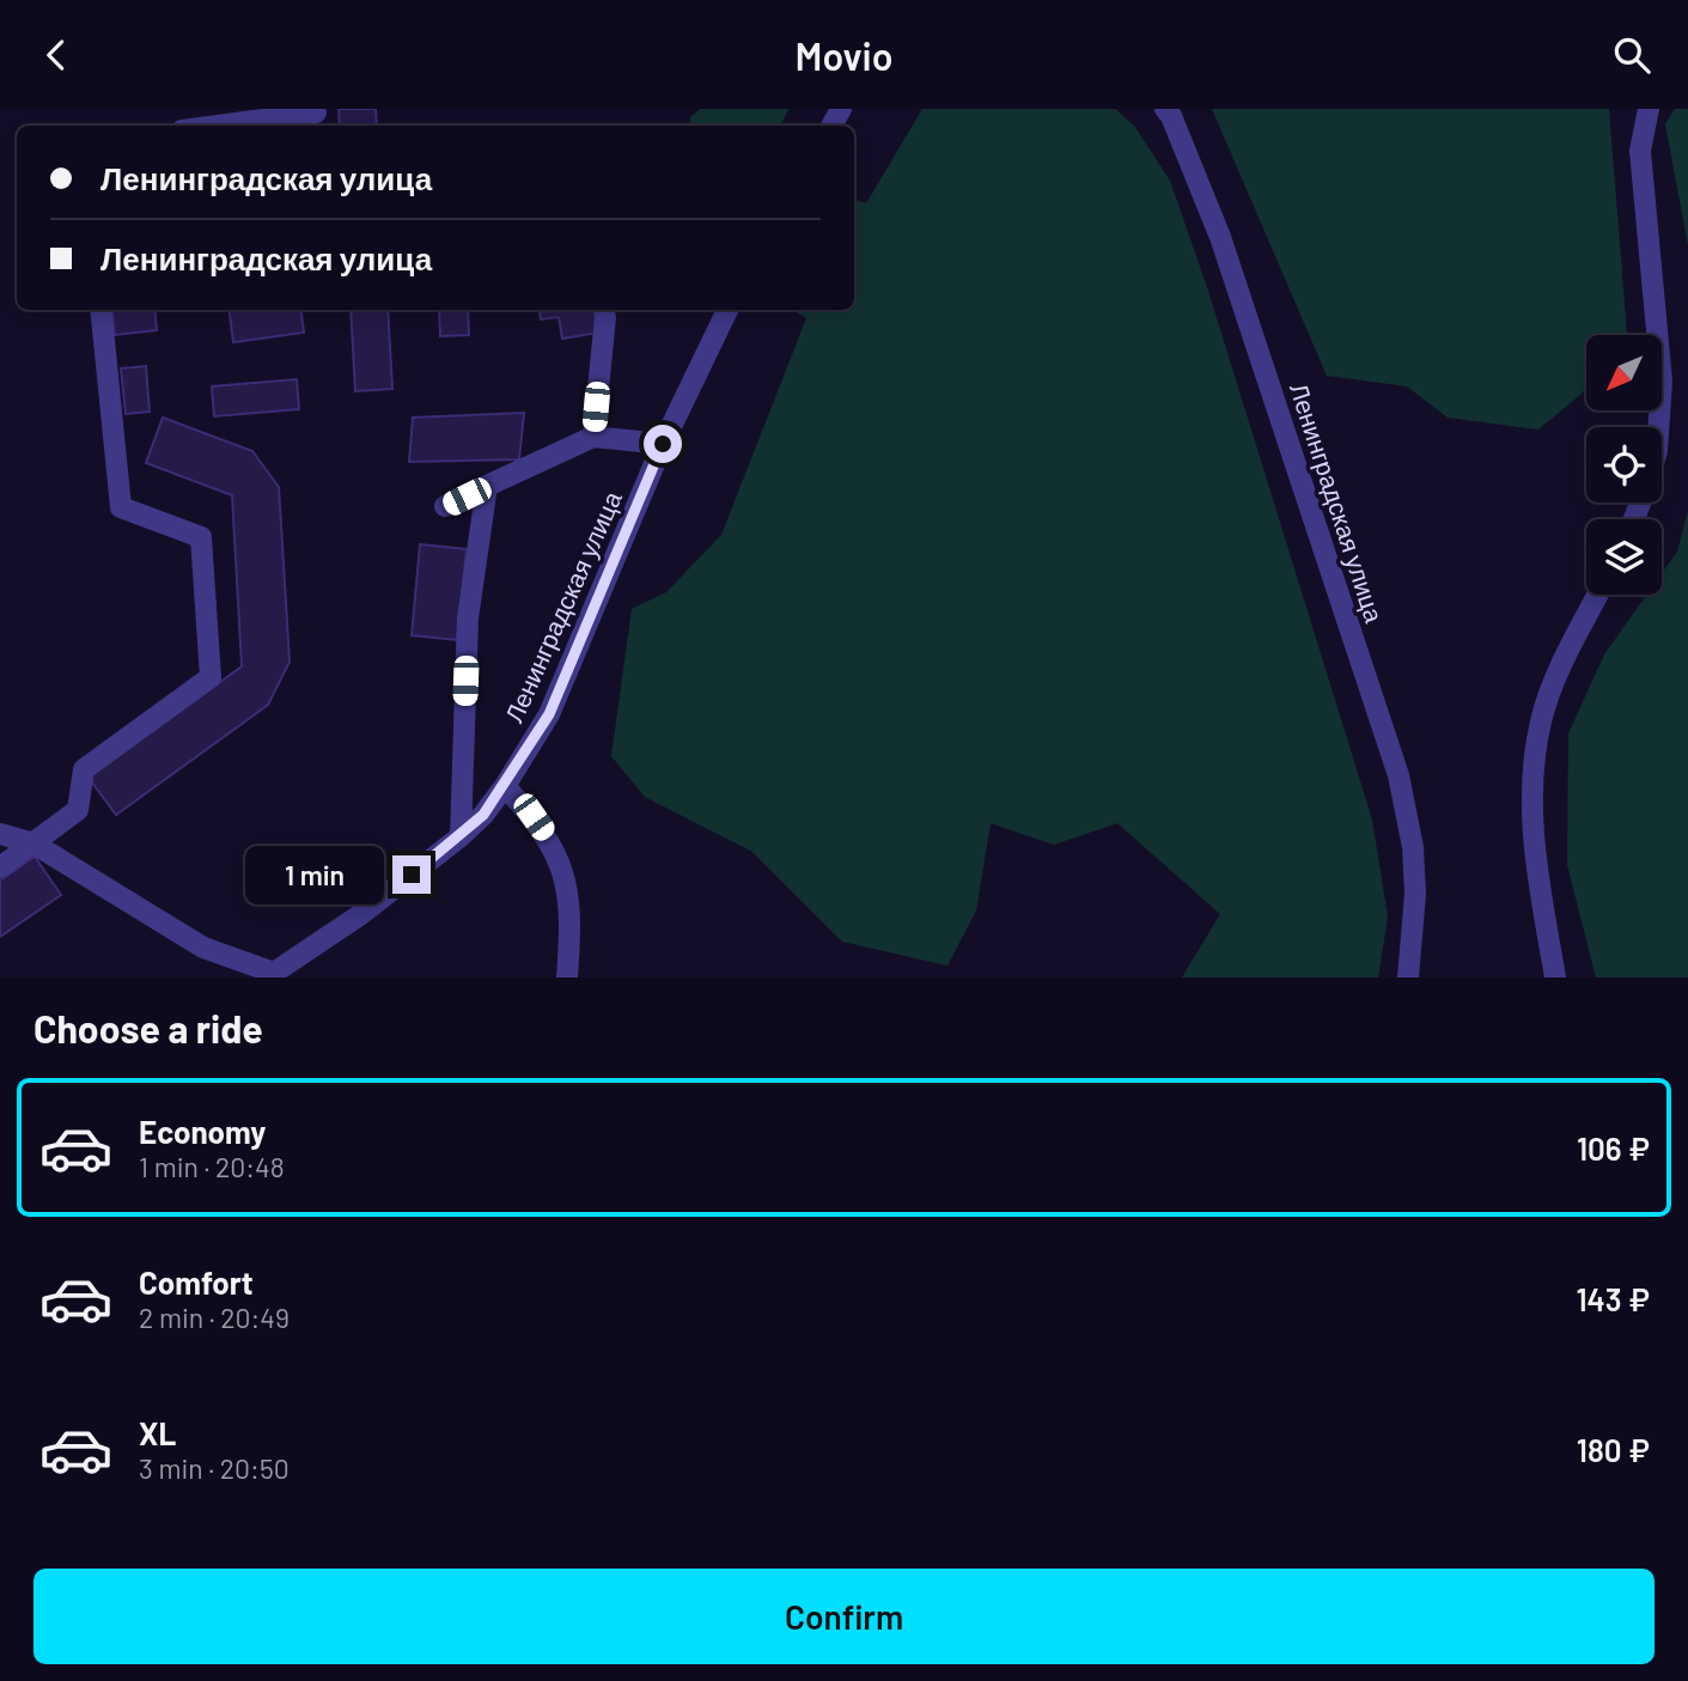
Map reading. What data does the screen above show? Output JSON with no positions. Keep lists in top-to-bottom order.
{
  "streets": {
    "street": ["Ленинградская улица"]
  },
  "north": "bottom left",
  "page": {
    "header": "Movio",
    "banner": ["Ленинградская улица", "Ленинградская улица"],
    "bubble": "1 min",
    "heading": "Choose a ride",
    "list": [
      {
        "name": "Economy",
        "note": "1 min · 20:48",
        "value": "106 ₽"
      },
      {
        "name": "Comfort",
        "note": "2 min · 20:49",
        "value": "143 ₽"
      },
      {
        "name": "XL",
        "note": "3 min · 20:50",
        "value": "180 ₽"
      }
    ],
    "buttons": "Confirm"
  }
}
